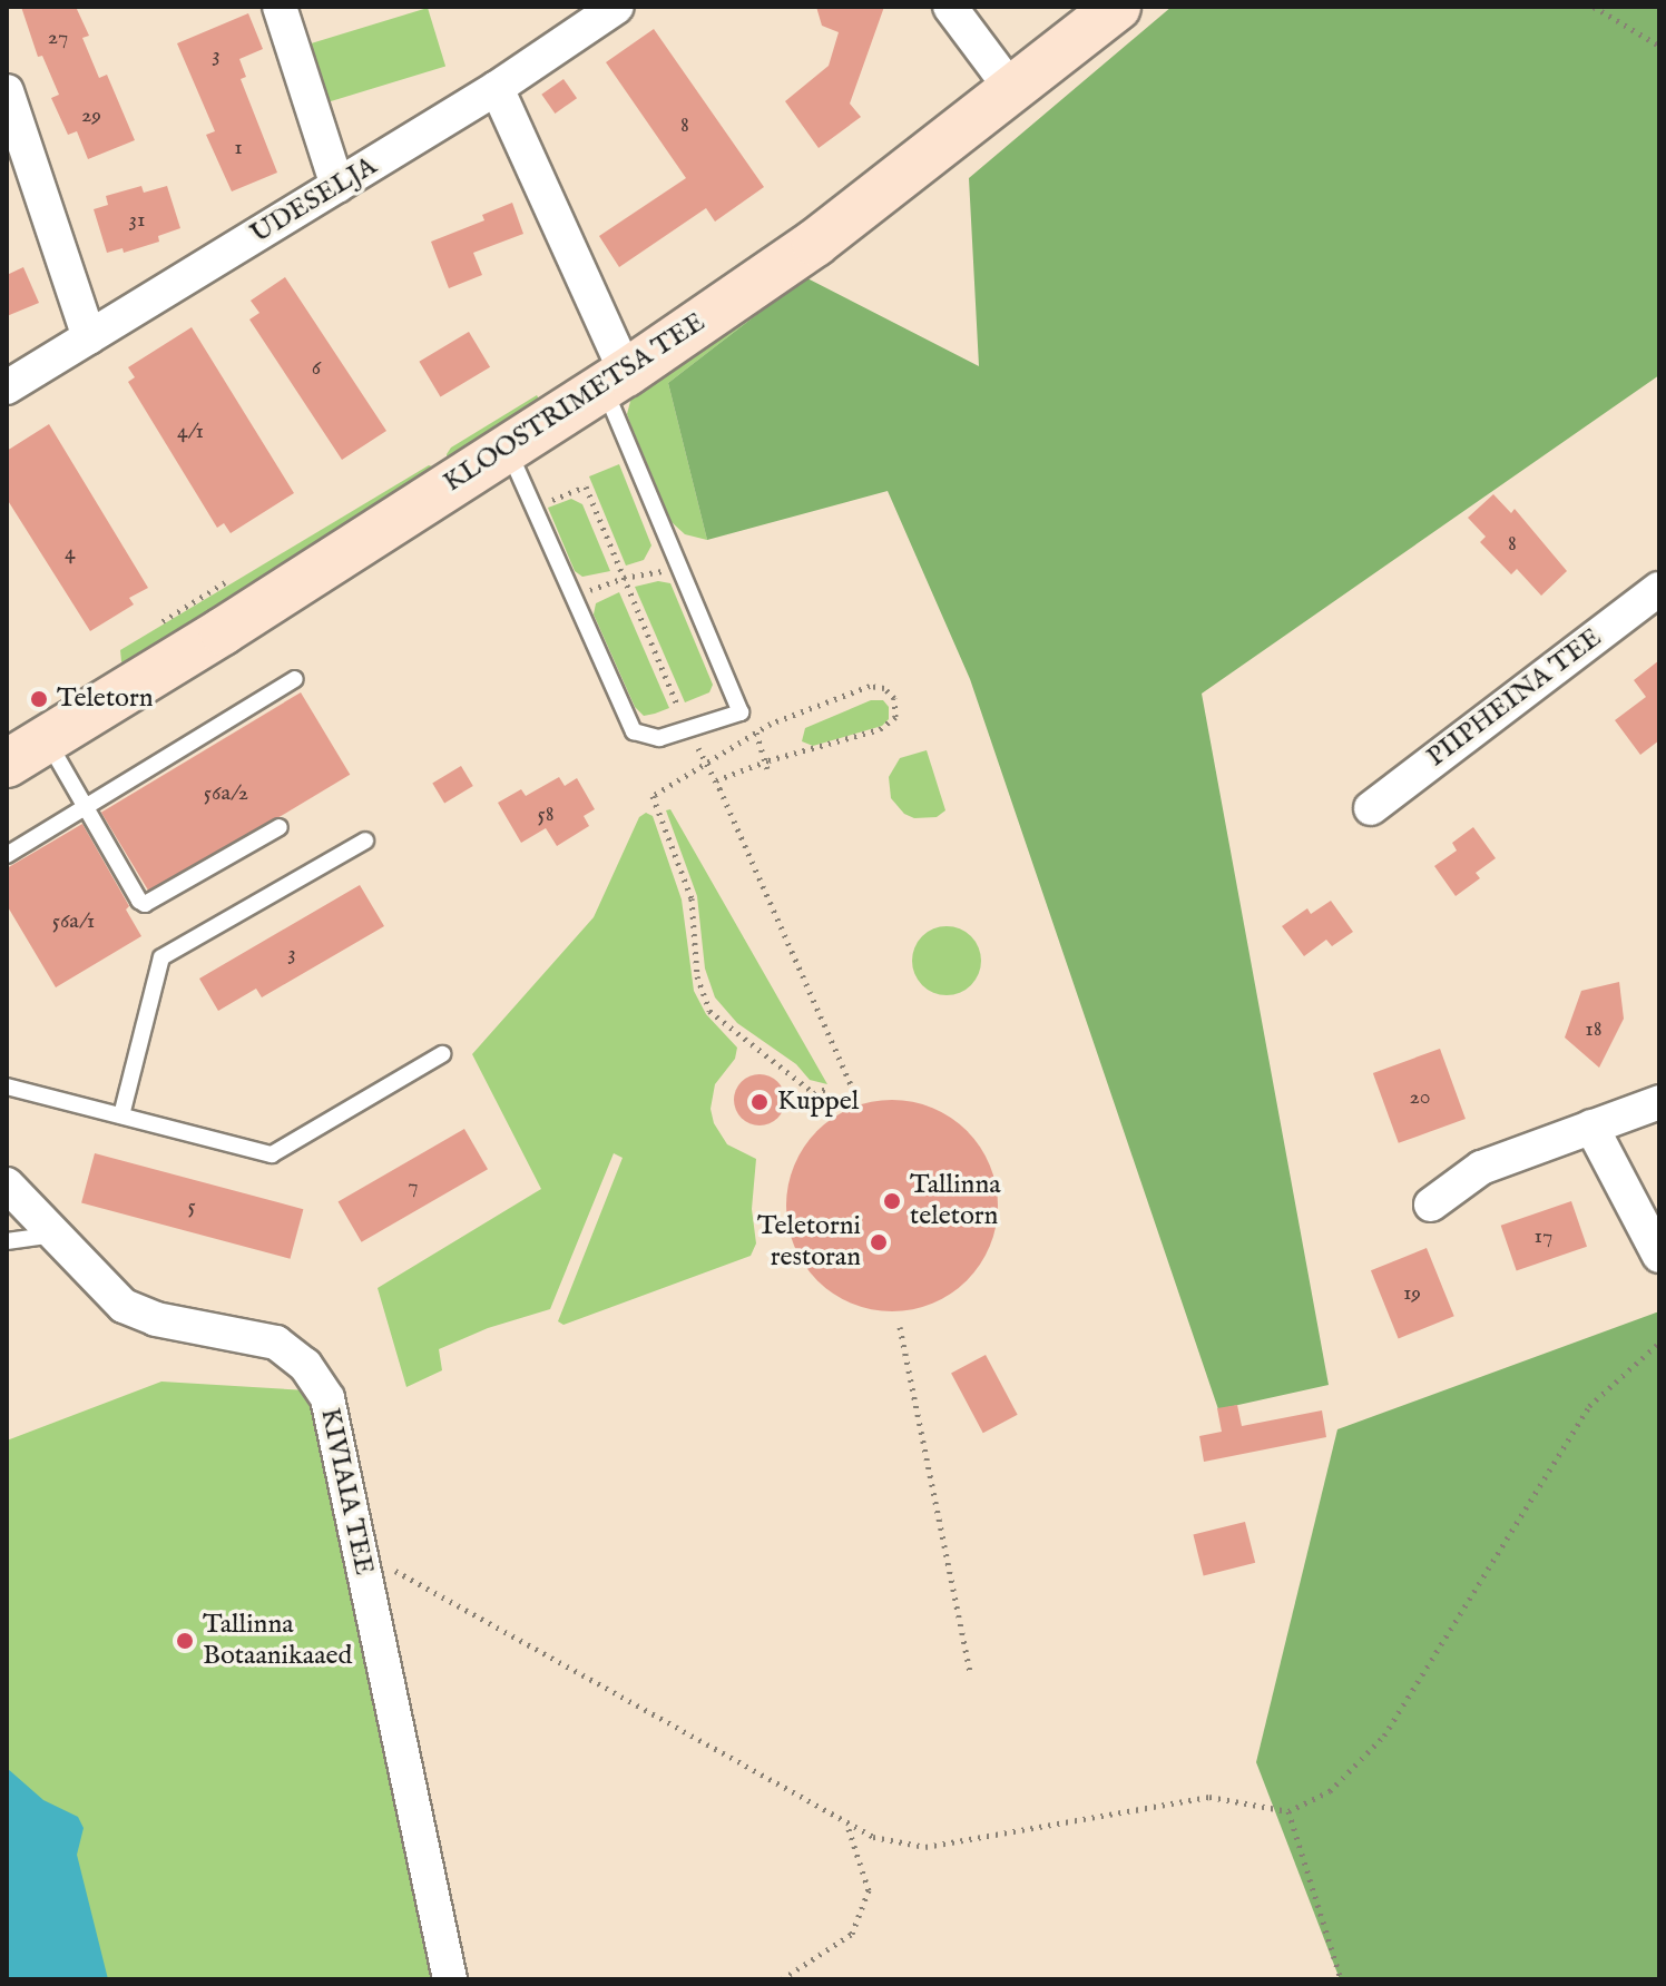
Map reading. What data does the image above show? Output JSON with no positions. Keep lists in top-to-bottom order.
{
  "streets": {
    "main road": ["KLOOSTRIMETSA TEE"],
    "street": ["UDESELJA", "PIIPHEINA TEE", "KIVIAIA TEE"]
  },
  "places": [
    "Teletorn",
    "Kuppel",
    "Tallinna teletorn",
    "Teletorni restoran",
    "Tallinna Botaanikaaed"
  ],
  "house_numbers": [
    "27",
    "3",
    "29",
    "8",
    "1",
    "31",
    "6",
    "4/1",
    "8",
    "4",
    "56a/2",
    "58",
    "56a/1",
    "3",
    "18",
    "20",
    "7",
    "5",
    "17",
    "19"
  ]
}
